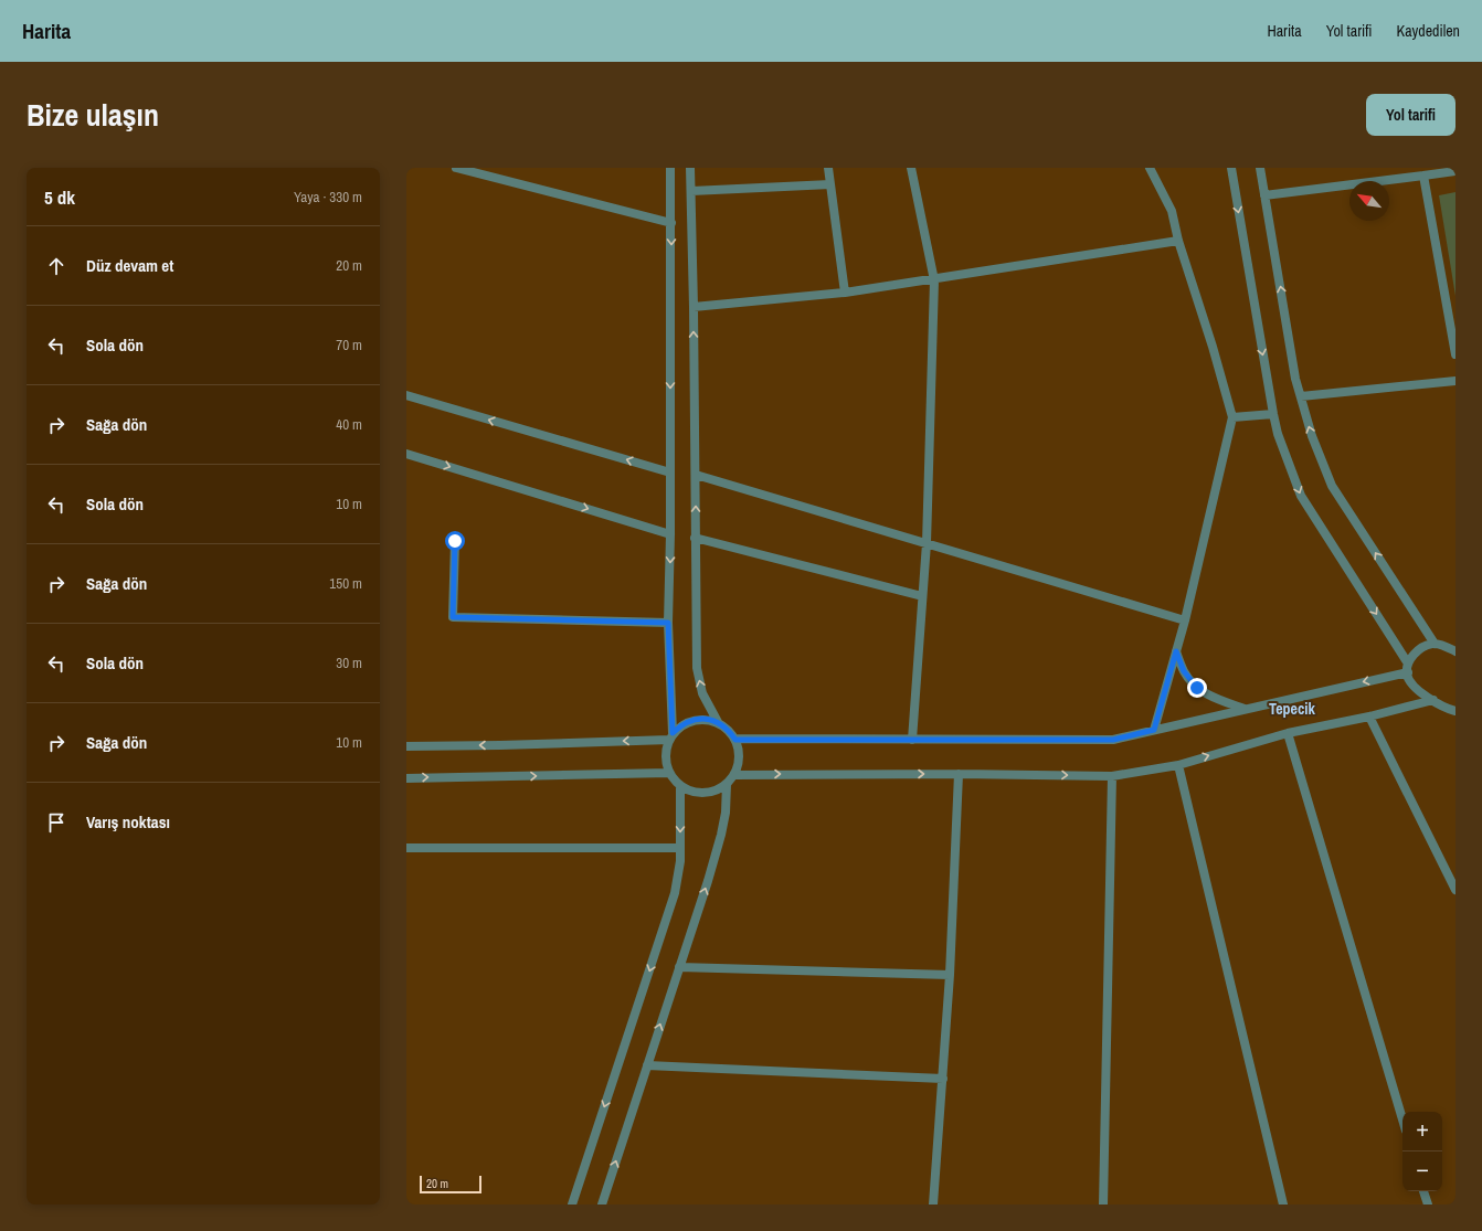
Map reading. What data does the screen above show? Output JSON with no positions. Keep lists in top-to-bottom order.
{
  "districts": ["Tepecik"],
  "scale_bar": "20 m",
  "north": "top left",
  "page": {
    "header": "Harita",
    "nav": ["Harita", "Yol tarifi", "Kaydedilen"],
    "title": "Bize ulaşın",
    "buttons": "Yol tarifi",
    "heading": ["5 dk", "Yaya · 330 m"],
    "list": [
      ["Düz devam et", "20 m"],
      ["Sola dön", "70 m"],
      ["Sağa dön", "40 m"],
      ["Sola dön", "10 m"],
      ["Sağa dön", "150 m"],
      ["Sola dön", "30 m"],
      ["Sağa dön", "10 m"],
      "Varış noktası"
    ],
    "map_buttons": ["+", "−"],
    "scale": "20 m"
  }
}
